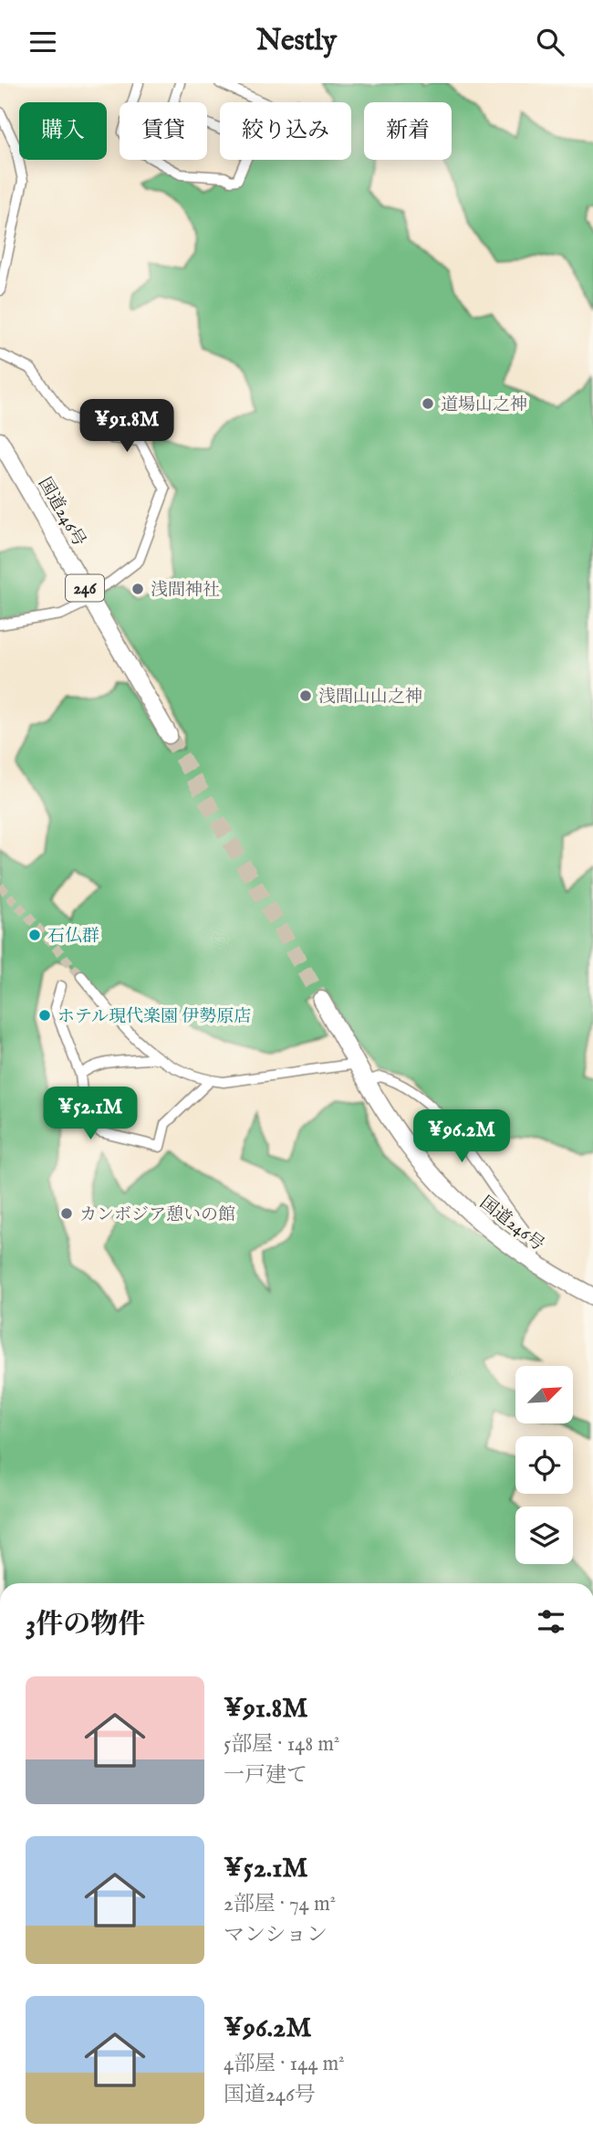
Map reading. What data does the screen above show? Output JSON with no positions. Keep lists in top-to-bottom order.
{
  "streets": {
    "highway": ["国道246号", "246"]
  },
  "places": [
    "道場山之神",
    "浅間神社",
    "浅間山山之神",
    "石仏群",
    "ホテル現代楽園 伊勢原店",
    "カンボジア憩いの館"
  ],
  "north": "top right",
  "page": {
    "header": "Nestly",
    "chip": [
      "購入",
      "賃貸",
      "絞り込み",
      "新着"
    ],
    "price": ["¥91.8M", "¥52.1M", "¥96.2M"],
    "heading": "3件の物件",
    "list": [
      {
        "name": "¥91.8M",
        "note": "5部屋 · 148 m² · 一戸建て"
      },
      {
        "name": "¥52.1M",
        "note": "2部屋 · 74 m² · マンション"
      },
      {
        "name": "¥96.2M",
        "note": "4部屋 · 144 m² · 国道246号"
      }
    ]
  }
}
